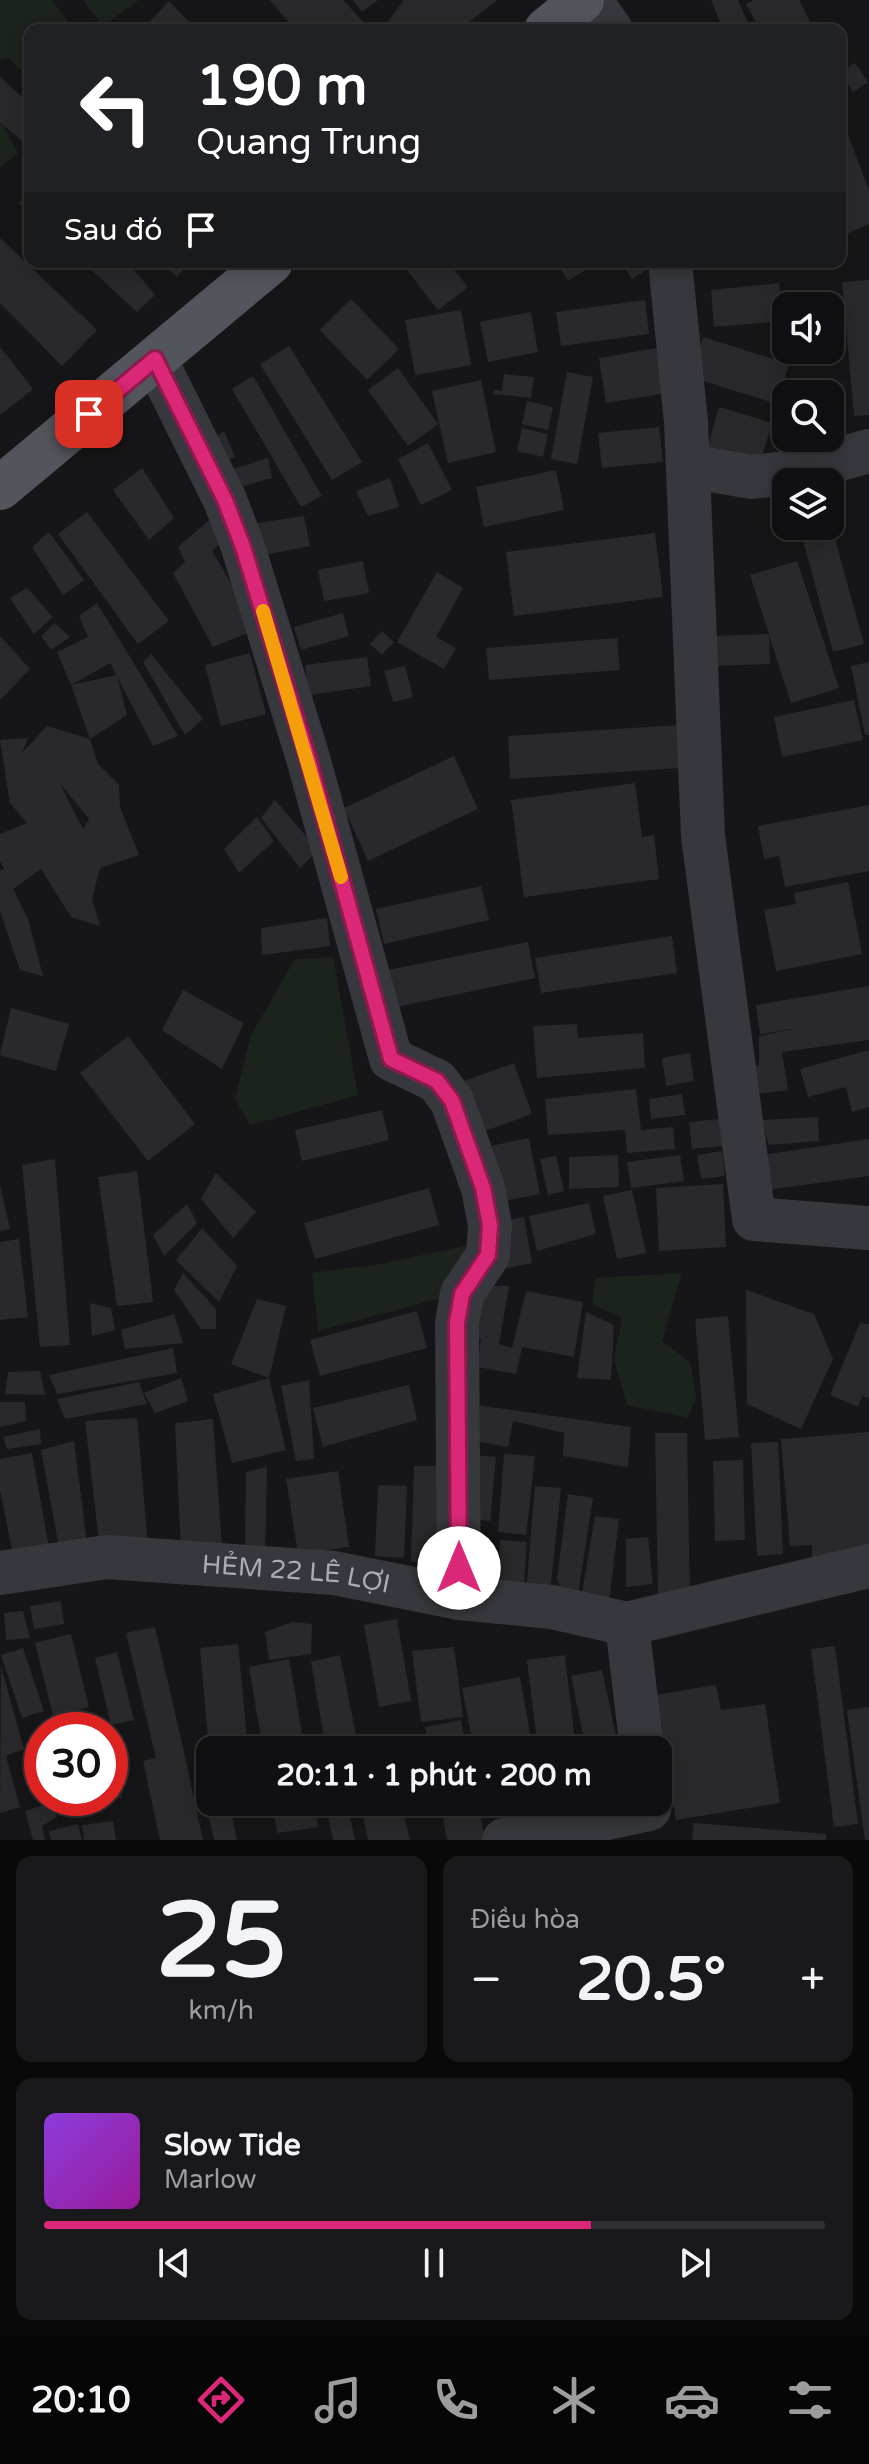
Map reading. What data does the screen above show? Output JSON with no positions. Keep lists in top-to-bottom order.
{
  "streets": {
    "street": ["HẺM 22 LÊ LỢI"]
  },
  "page": {
    "turn": ["190 m", "Quang Trung"],
    "then": "Sau đó",
    "limit": "30",
    "trip": "20:11 · 1 phút · 200 m",
    "tile": [
      ["25", "km/h"],
      "Điều hòa"
    ],
    "heat": ["−", "20.5°", "+"],
    "song": ["Slow Tide", "Marlow"],
    "tabs": "20:10"
  }
}
